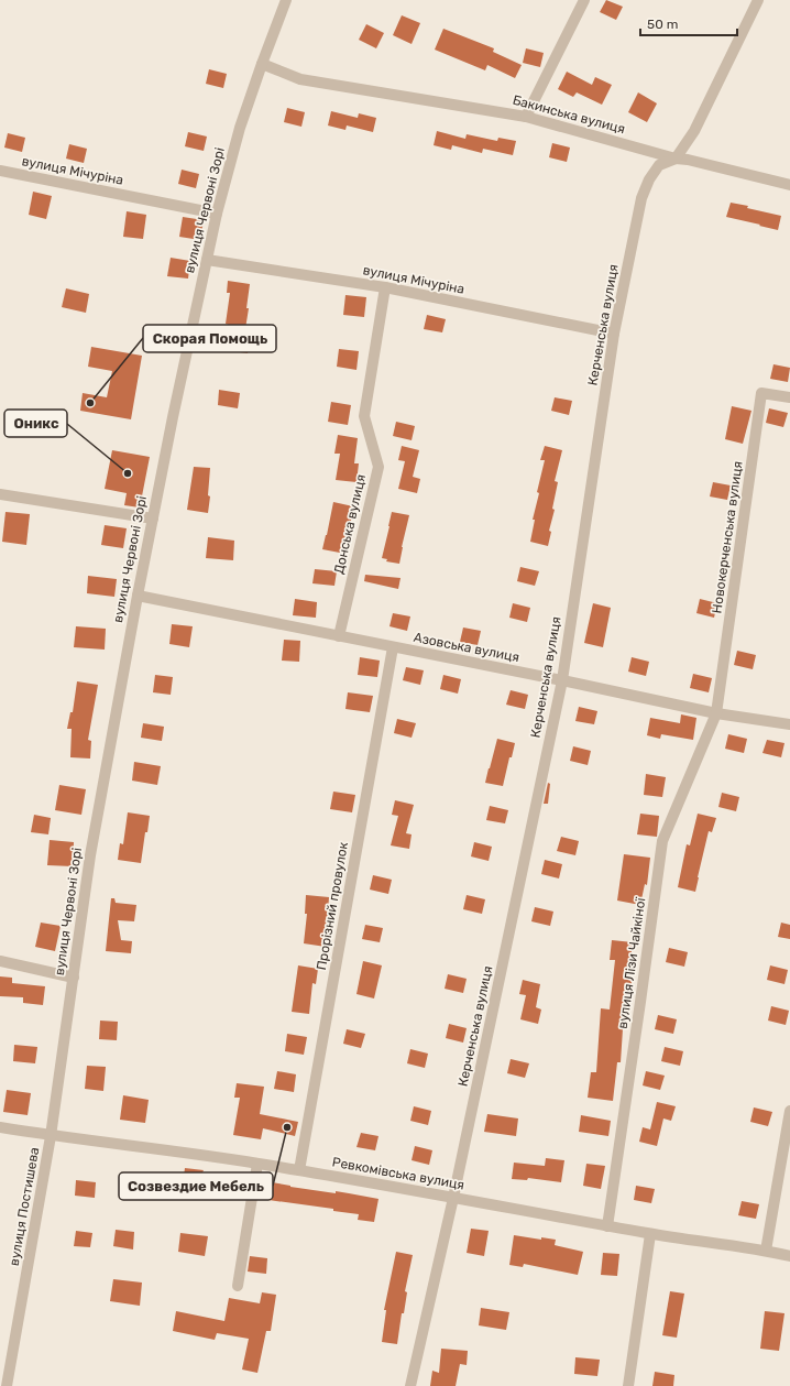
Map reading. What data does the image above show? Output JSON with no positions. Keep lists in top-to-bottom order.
{
  "streets": {
    "street": [
      "Бакинська вулиця",
      "вулиця Мічуріна",
      "вулиця Червоні Зорі",
      "Керченська вулиця",
      "Донська вулиця",
      "Новокерченська вулиця",
      "Азовська вулиця",
      "Прорізний провулок",
      "вулиця Лізи Чайкіної",
      "Ревкомівська вулиця",
      "вулиця Постишева"
    ]
  },
  "crossings": [
    ["Бакинська вулиця", "вулиця Червоні Зорі"],
    ["Бакинська вулиця", "Керченська вулиця"],
    ["вулиця Мічуріна", "вулиця Червоні Зорі"],
    ["вулиця Мічуріна", "Керченська вулиця"],
    ["вулиця Мічуріна", "Донська вулиця"],
    ["вулиця Червоні Зорі", "Азовська вулиця"],
    ["вулиця Червоні Зорі", "Ревкомівська вулиця"],
    ["вулиця Червоні Зорі", "вулиця Постишева"],
    ["Керченська вулиця", "Азовська вулиця"],
    ["Керченська вулиця", "Ревкомівська вулиця"],
    ["Донська вулиця", "Азовська вулиця"],
    ["Новокерченська вулиця", "Азовська вулиця"],
    ["Новокерченська вулиця", "вулиця Лізи Чайкіної"],
    ["Азовська вулиця", "Прорізний провулок"],
    ["Азовська вулиця", "вулиця Лізи Чайкіної"],
    ["Прорізний провулок", "Ревкомівська вулиця"],
    ["вулиця Лізи Чайкіної", "Ревкомівська вулиця"],
    ["Ревкомівська вулиця", "вулиця Постишева"]
  ],
  "places": ["Скорая Помощь", "Оникс", "Созвездие Мебель"],
  "scale_bar": "50 m"
}
